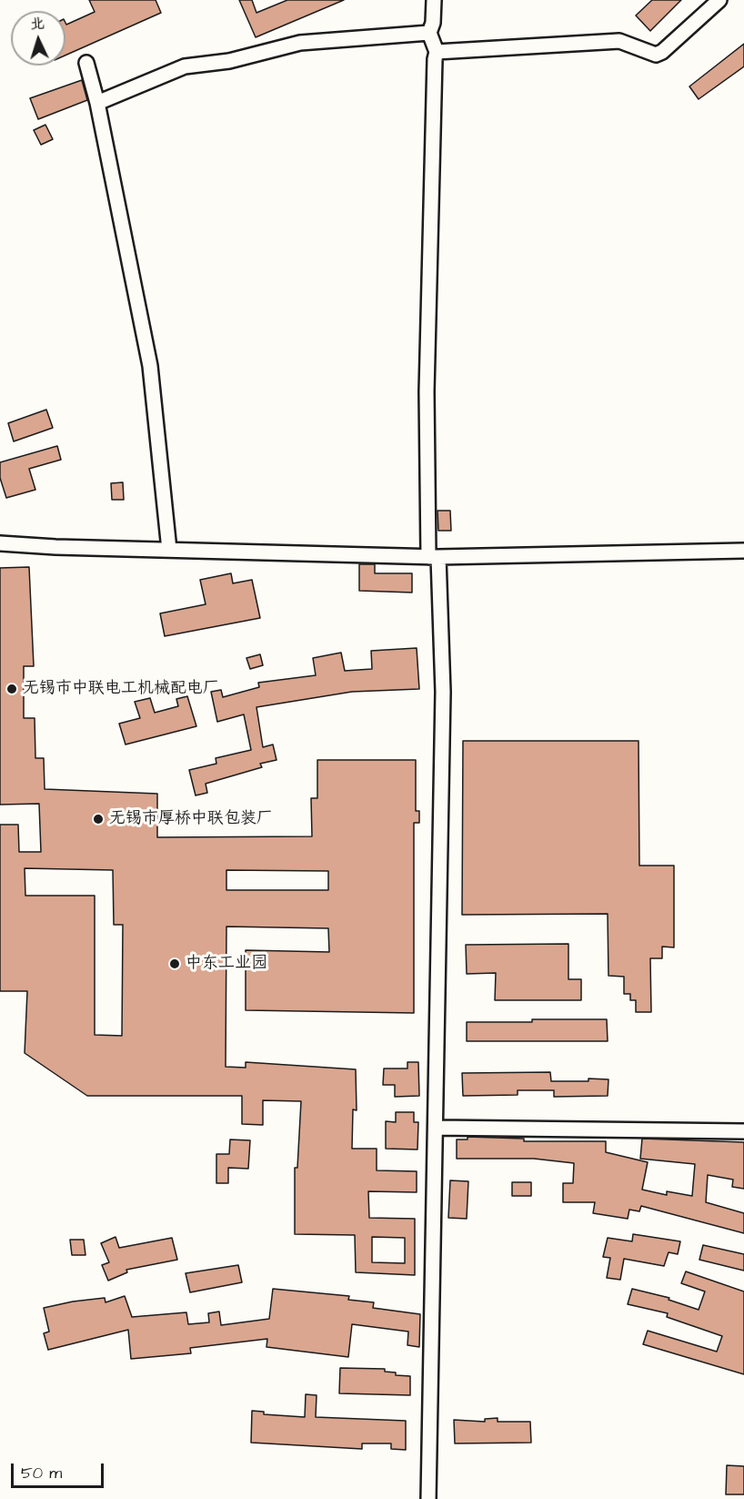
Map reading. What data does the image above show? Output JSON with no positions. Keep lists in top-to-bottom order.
{
  "places": ["无锡市中联电工机械配电厂", "无锡市厚桥中联包装厂", "中东工业园"],
  "scale_bar": "50 m",
  "north": "top"
}
